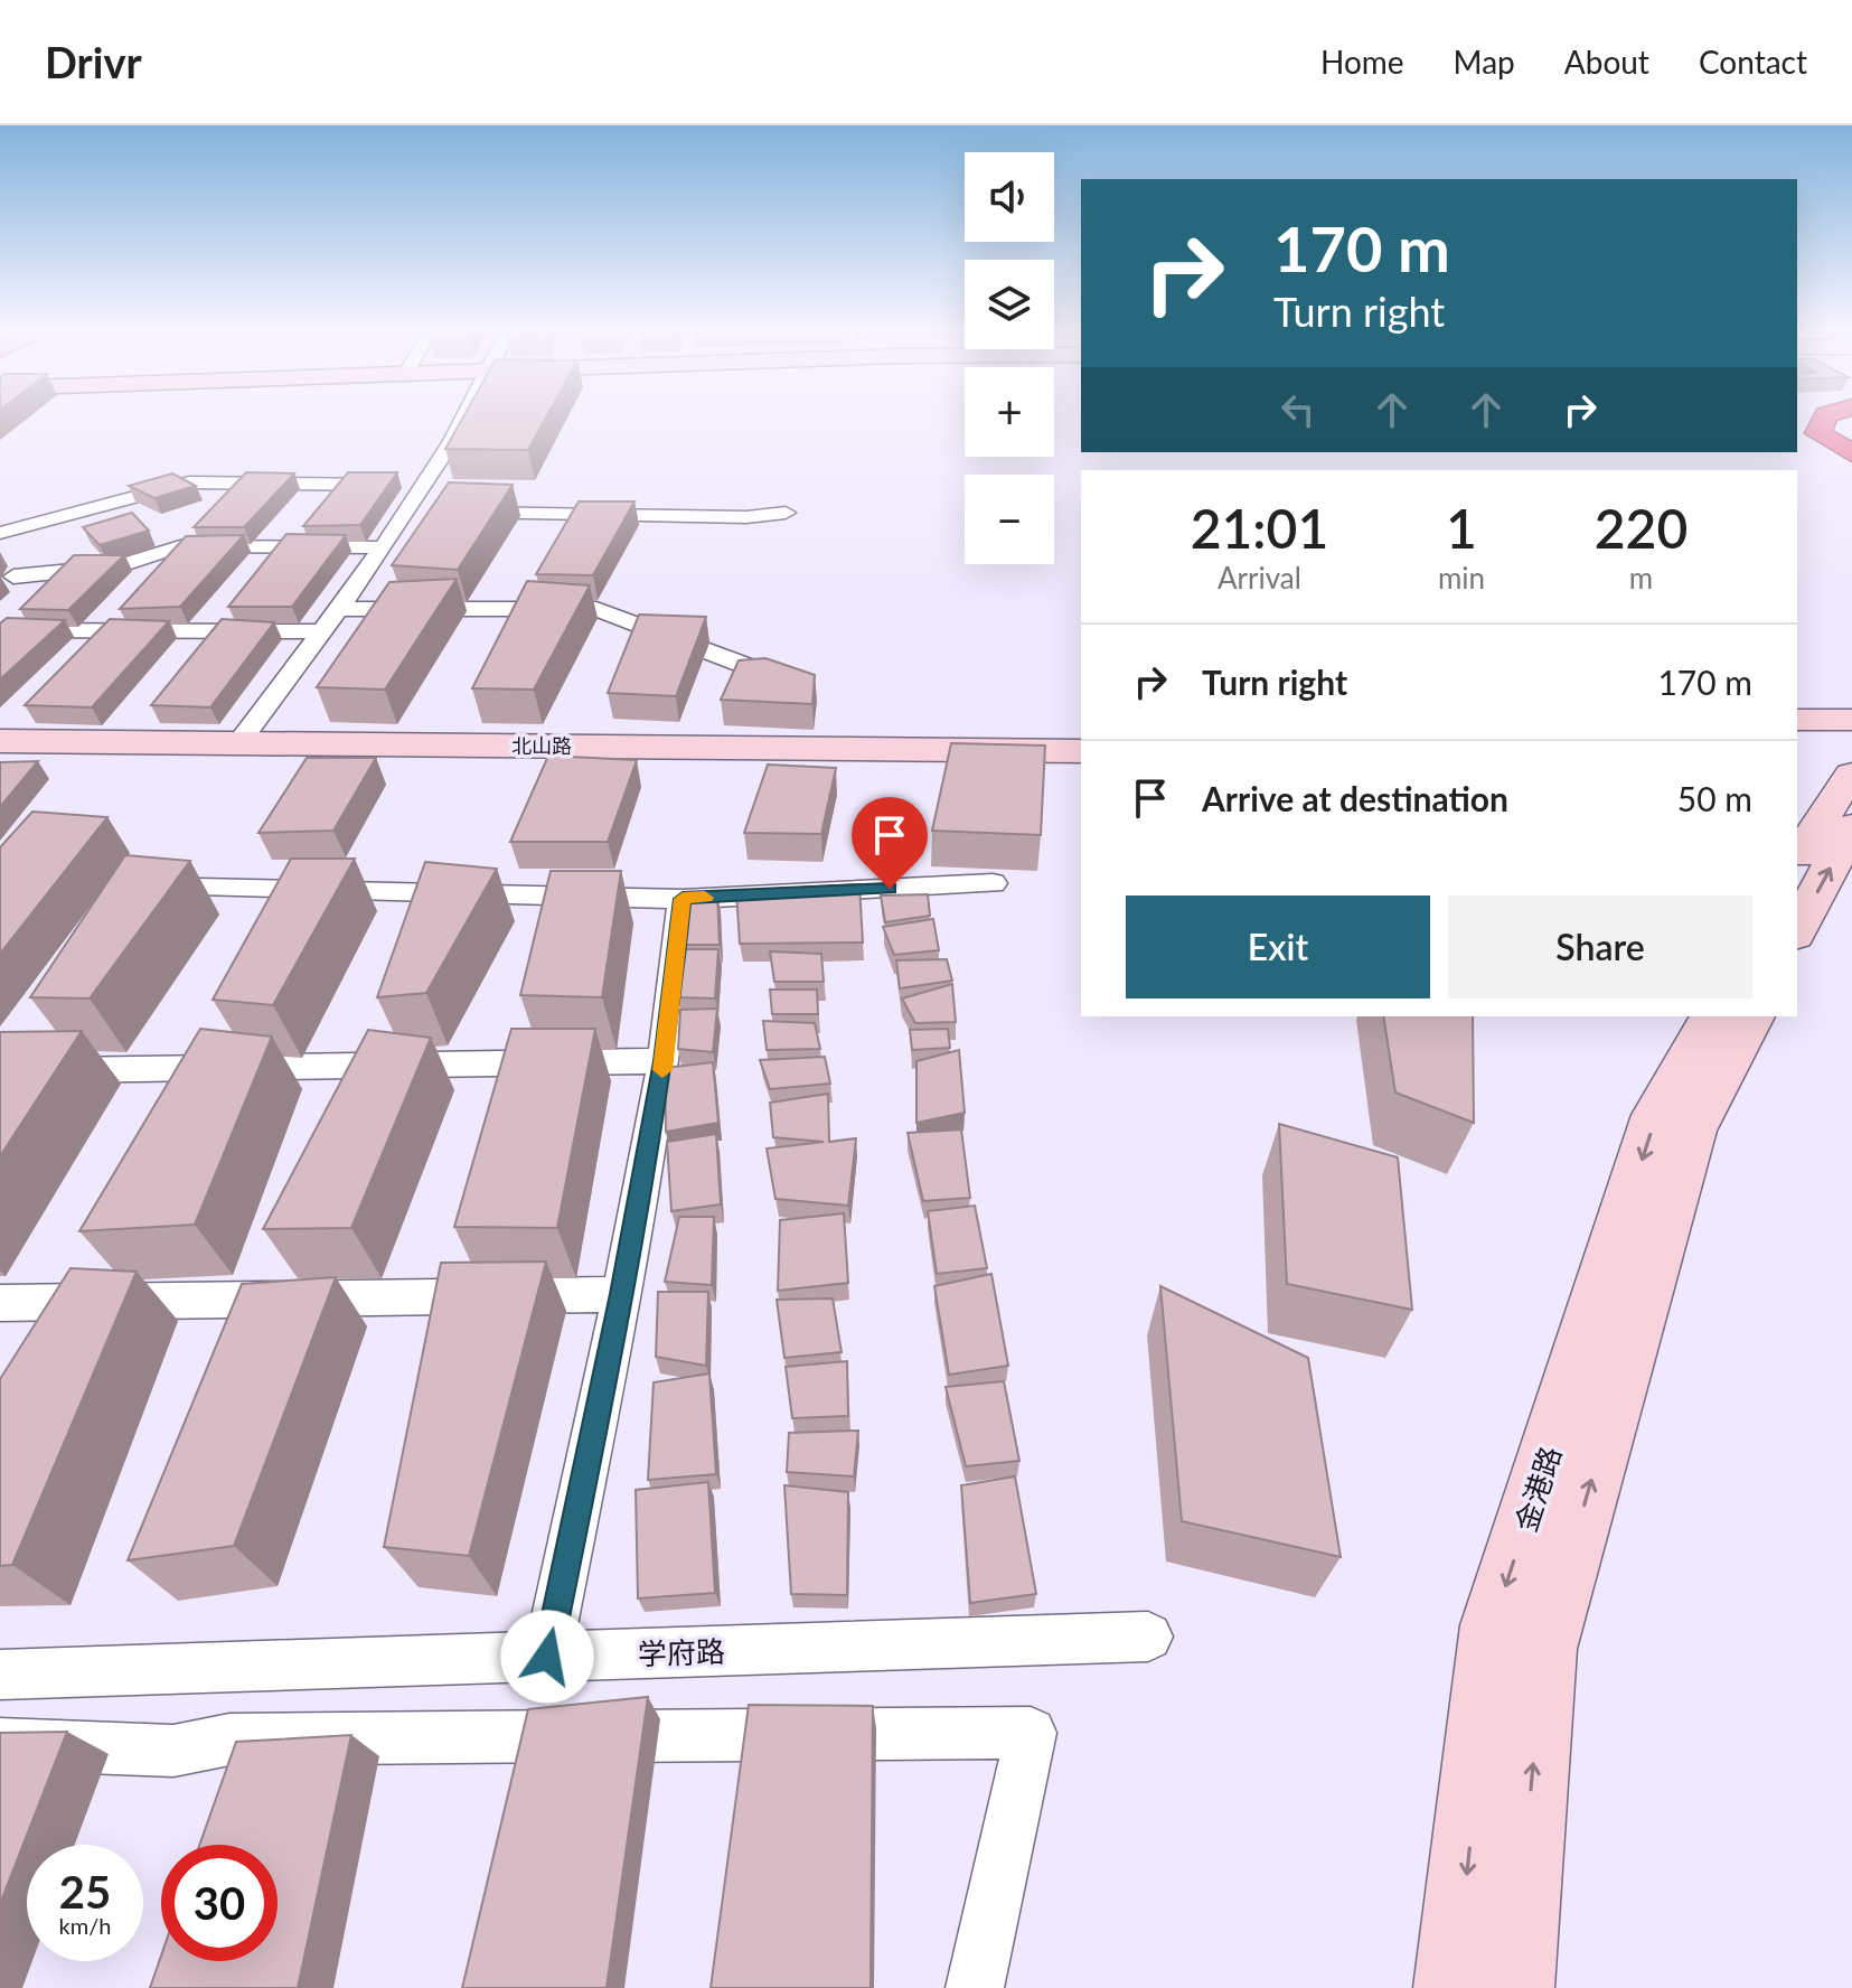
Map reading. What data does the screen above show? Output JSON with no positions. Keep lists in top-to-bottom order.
{
  "streets": {
    "main road": ["北山路", "金港路"],
    "street": ["学府路"]
  },
  "page": {
    "header": "Drivr",
    "nav": [
      "Home",
      "Map",
      "About",
      "Contact"
    ],
    "map_buttons": ["+", "−"],
    "turn": ["170 m", "Turn right"],
    "eta": [
      "21:01",
      "Arrival",
      "1",
      "min",
      "220",
      "m"
    ],
    "list": [
      {
        "name": "Turn right",
        "value": "170 m"
      },
      {
        "name": "Arrive at destination",
        "value": "50 m"
      }
    ],
    "buttons": ["Exit", "Share"],
    "speed": "25 km/h",
    "limit": "30"
  }
}
